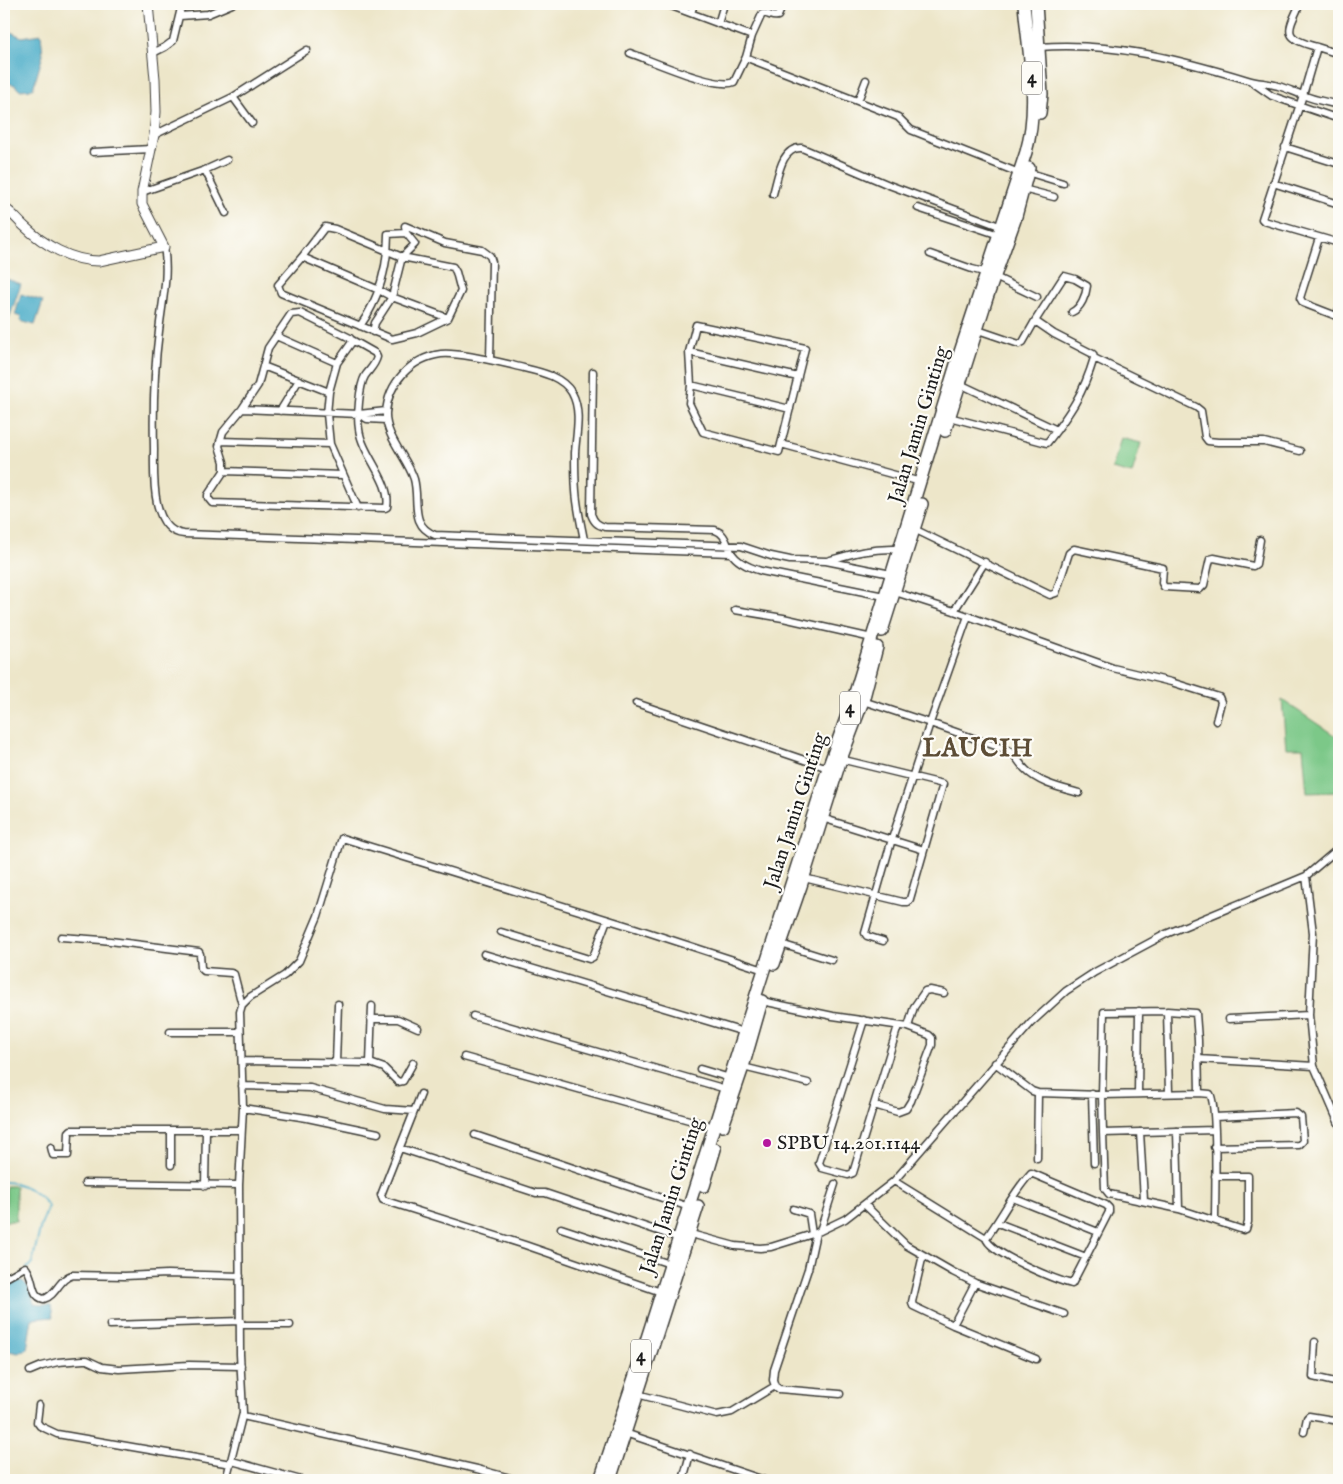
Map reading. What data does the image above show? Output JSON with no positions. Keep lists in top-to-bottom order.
{
  "streets": {
    "highway": ["4", "Jalan Jamin Ginting"]
  },
  "districts": ["LAUCIH"],
  "places": ["SPBU 14.201.1144"]
}
